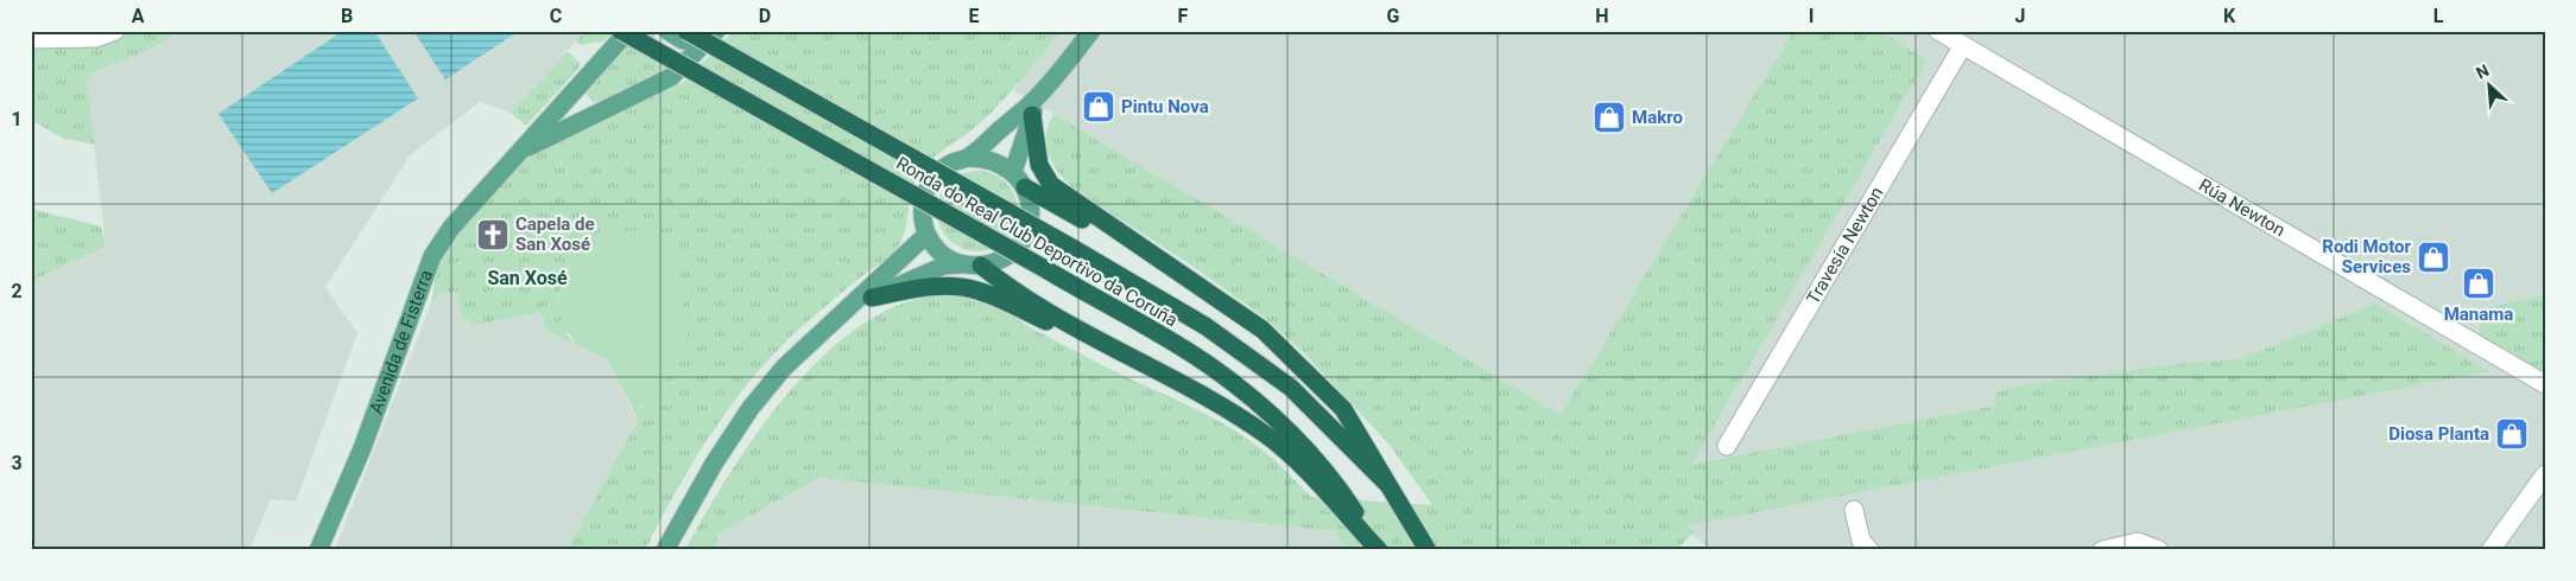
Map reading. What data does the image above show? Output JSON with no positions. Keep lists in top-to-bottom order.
{
  "streets": {
    "highway": ["Ronda do Real Club Deportivo da Coruña"],
    "main road": ["Avenida de Fisterra"],
    "street": ["Rúa Newton", "Travesía Newton"]
  },
  "crossings": [
    ["Rúa Newton", "Travesía Newton"]
  ],
  "districts": ["San Xosé"],
  "places": {
    "shop": [
      "Pintu Nova",
      "Makro",
      "Rodi Motor Services",
      "Manama",
      "Diosa Planta"
    ],
    "church": ["Capela de San Xosé"]
  },
  "north": "top left",
  "grid": {
    "columns": [
      "A",
      "B",
      "C",
      "D",
      "E",
      "F",
      "G",
      "H",
      "I",
      "J",
      "K",
      "L"
    ],
    "rows": ["1", "2", "3"]
  }
}
